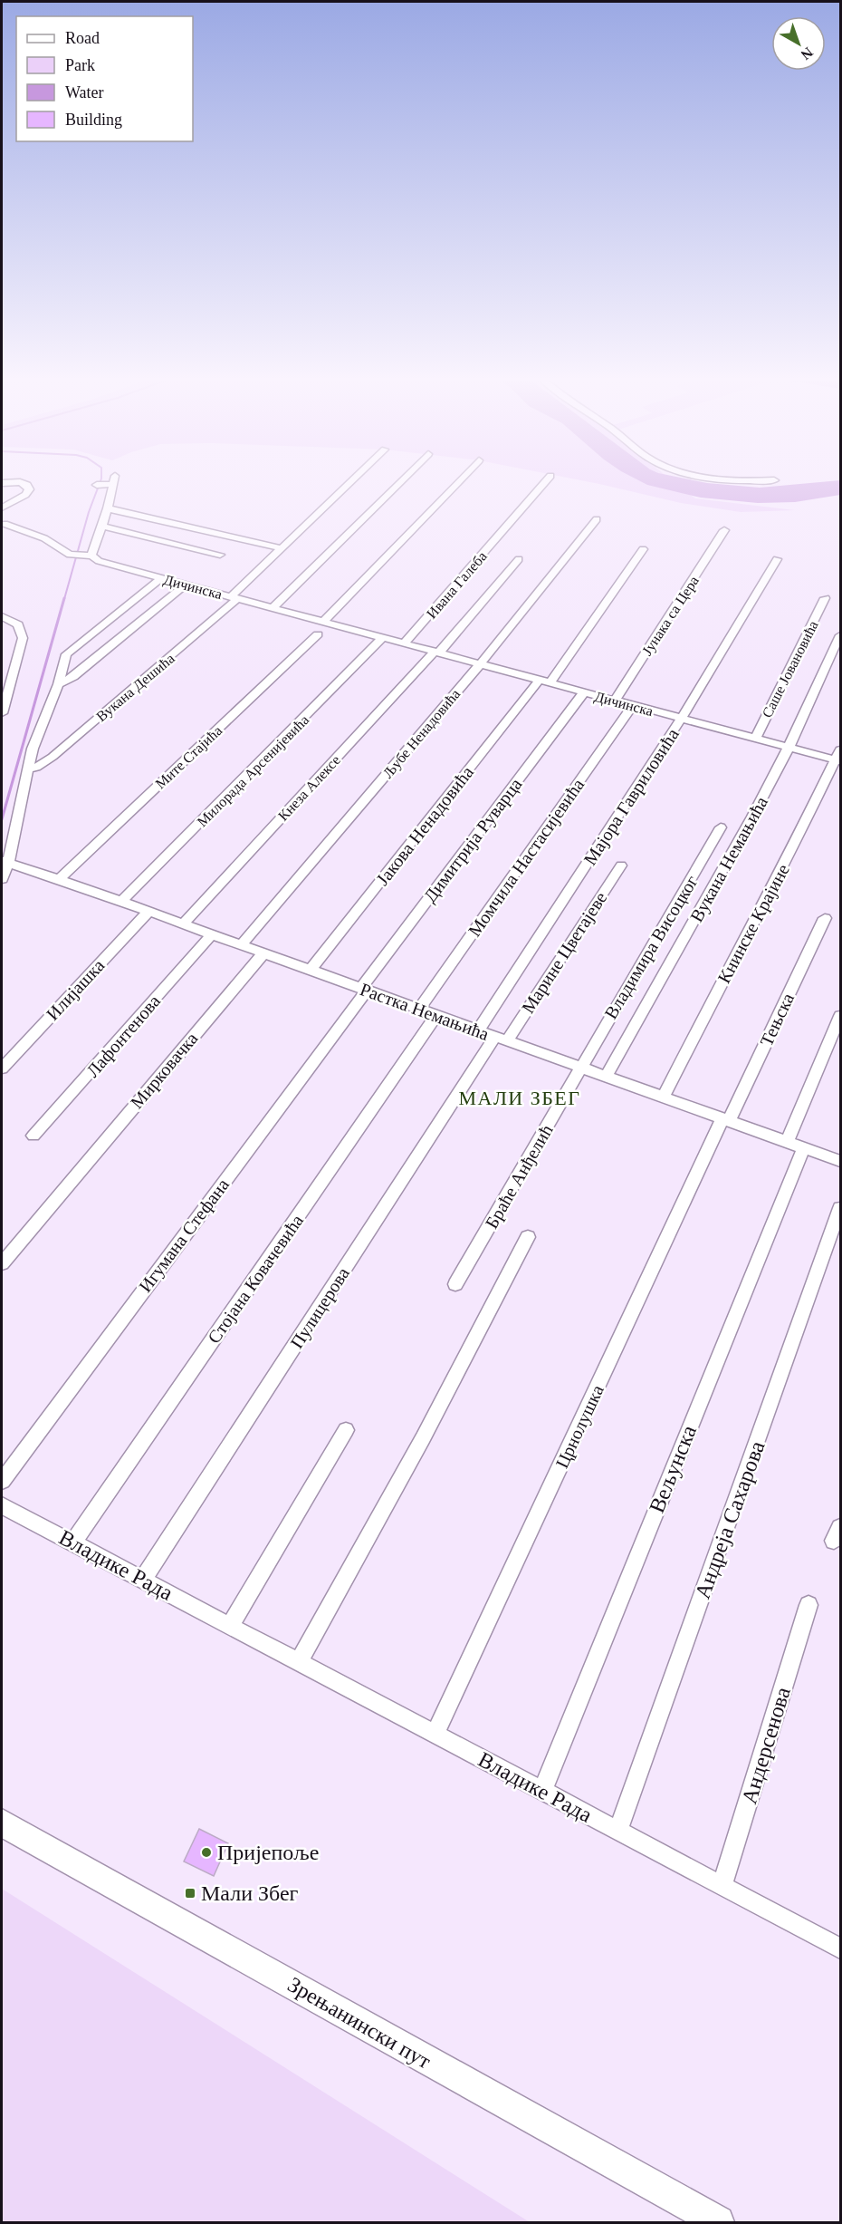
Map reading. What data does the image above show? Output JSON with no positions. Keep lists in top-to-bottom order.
{
  "streets": {
    "main road": ["Зрењанински пут"],
    "street": [
      "Ивана Галеба",
      "Дичинска",
      "Јунака са Цера",
      "Саше Јовановића",
      "Вукана Дешића",
      "Љубе Ненадовића",
      "Мите Стајића",
      "Милорада Арсенијевића",
      "Кнеза Алексе",
      "Мајора Гавриловића",
      "Јакова Ненадовића",
      "Димитрија Руварца",
      "Момчила Настасијевића",
      "Вукана Немањића",
      "Книнске Крајине",
      "Владимира Висоцког",
      "Марине Цветајеве",
      "Илијашка",
      "Растка Немањића",
      "Тењска",
      "Лафонтенова",
      "Мирковачка",
      "Браће Анђелић",
      "Игумана Стефана",
      "Стојана Ковачевића",
      "Пулицерова",
      "Црнолушка",
      "Вељунска",
      "Андреја Сахарова",
      "Владике Рада",
      "Андерсенова"
    ]
  },
  "crossings": [
    ["Ивана Галеба", "Дичинска"],
    ["Дичинска", "Јунака са Цера"],
    ["Дичинска", "Саше Јовановића"],
    ["Дичинска", "Вукана Дешића"],
    ["Дичинска", "Љубе Ненадовића"],
    ["Дичинска", "Милорада Арсенијевића"],
    ["Дичинска", "Кнеза Алексе"],
    ["Дичинска", "Мајора Гавриловића"],
    ["Дичинска", "Јакова Ненадовића"],
    ["Дичинска", "Димитрија Руварца"],
    ["Дичинска", "Момчила Настасијевића"],
    ["Дичинска", "Вукана Немањића"],
    ["Дичинска", "Книнске Крајине"],
    ["Љубе Ненадовића", "Растка Немањића"],
    ["Мите Стајића", "Растка Немањића"],
    ["Милорада Арсенијевића", "Растка Немањића"],
    ["Кнеза Алексе", "Растка Немањића"],
    ["Мајора Гавриловића", "Растка Немањића"],
    ["Јакова Ненадовића", "Растка Немањића"],
    ["Димитрија Руварца", "Растка Немањића"],
    ["Димитрија Руварца", "Игумана Стефана"],
    ["Момчила Настасијевића", "Растка Немањића"],
    ["Вукана Немањића", "Растка Немањића"],
    ["Книнске Крајине", "Растка Немањића"],
    ["Владимира Висоцког", "Растка Немањића"],
    ["Владимира Висоцког", "Браће Анђелић"],
    ["Марине Цветајеве", "Растка Немањића"],
    ["Марине Цветајеве", "Пулицерова"],
    ["Илијашка", "Растка Немањића"],
    ["Растка Немањића", "Тењска"],
    ["Растка Немањића", "Лафонтенова"],
    ["Растка Немањића", "Мирковачка"],
    ["Растка Немањића", "Браће Анђелић"],
    ["Растка Немањића", "Игумана Стефана"],
    ["Растка Немањића", "Стојана Ковачевића"],
    ["Растка Немањића", "Пулицерова"],
    ["Растка Немањића", "Црнолушка"],
    ["Растка Немањића", "Вељунска"],
    ["Тењска", "Црнолушка"],
    ["Стојана Ковачевића", "Владике Рада"],
    ["Пулицерова", "Владике Рада"],
    ["Црнолушка", "Владике Рада"],
    ["Вељунска", "Владике Рада"],
    ["Андреја Сахарова", "Владике Рада"],
    ["Владике Рада", "Андерсенова"]
  ],
  "districts": ["МАЛИ ЗБЕГ"],
  "places": {
    "other": ["Пријепоље"],
    "transit": ["Мали Збег"]
  },
  "legend": [
    "Road",
    "Park",
    "Water",
    "Building"
  ],
  "north": "bottom right"
}
